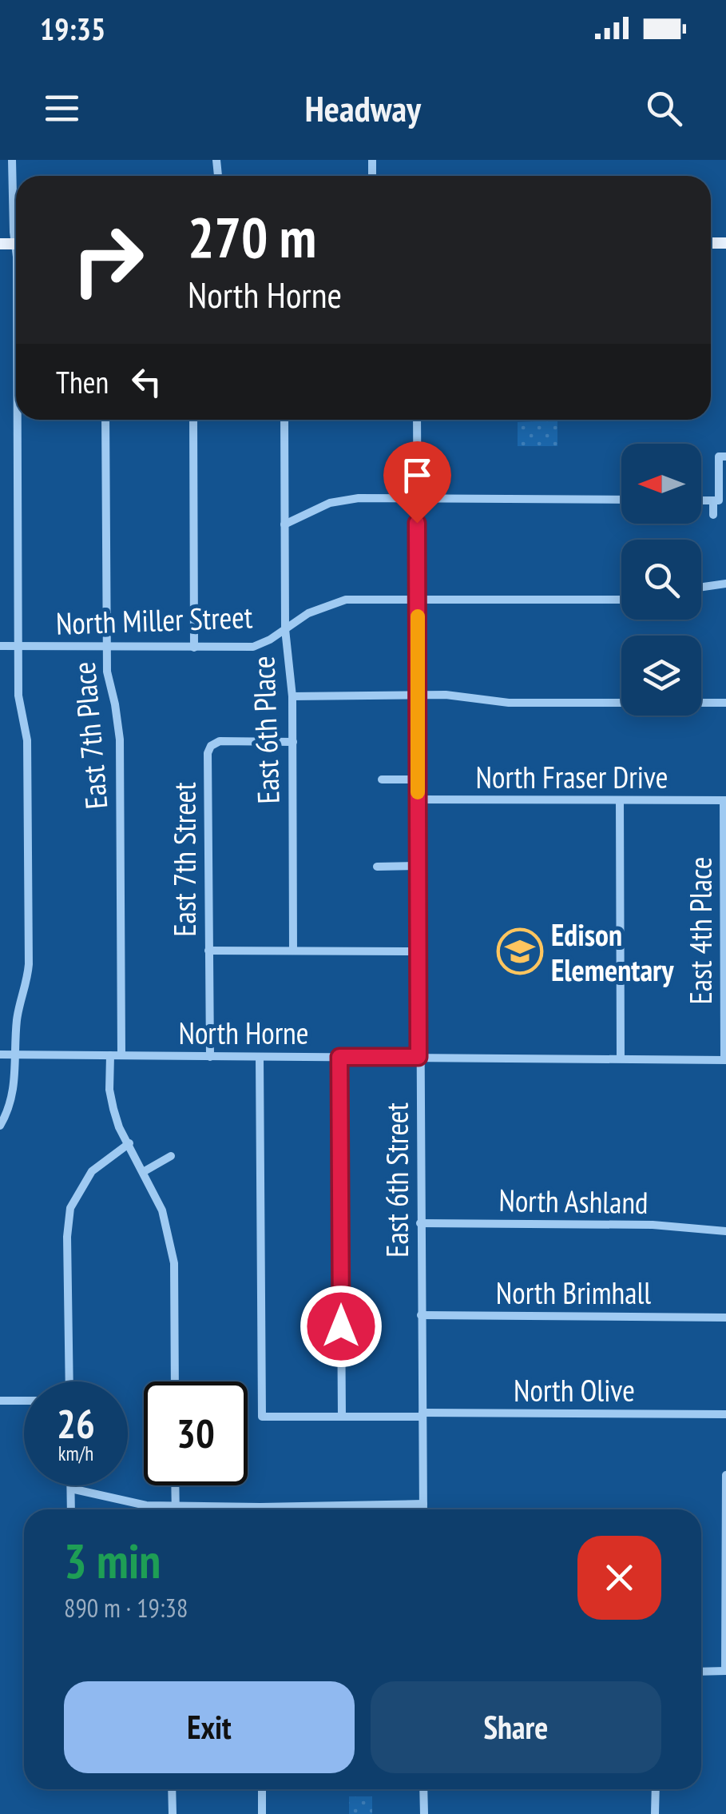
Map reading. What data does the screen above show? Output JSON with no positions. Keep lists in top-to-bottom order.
{
  "streets": {
    "street": [
      "North Miller Street",
      "East 6th Place",
      "East 7th Place",
      "North Fraser Drive",
      "East 7th Street",
      "East 4th Place",
      "North Horne",
      "East 6th Street",
      "North Ashland",
      "North Brimhall",
      "North Olive"
    ]
  },
  "crossings": [
    ["North Miller Street", "East 6th Place"],
    ["North Miller Street", "East 7th Place"],
    ["North Miller Street", "East 6th Street"],
    ["East 6th Place", "East 7th Street"],
    ["East 7th Place", "North Horne"],
    ["North Fraser Drive", "East 4th Place"],
    ["North Fraser Drive", "East 6th Street"],
    ["East 7th Street", "North Horne"],
    ["East 4th Place", "North Horne"],
    ["North Horne", "East 6th Street"],
    ["North Horne", "North Olive"],
    ["East 6th Street", "North Ashland"],
    ["East 6th Street", "North Brimhall"],
    ["East 6th Street", "North Olive"]
  ],
  "places": {
    "school or university": ["Edison Elementary"]
  },
  "north": "left",
  "page": {
    "status": "19:35",
    "header": "Headway",
    "turn": ["270 m", "North Horne"],
    "then": "Then",
    "speed": "26 km/h",
    "limit": "30",
    "heading": ["3 min", "890 m · 19:38"],
    "buttons": ["Exit", "Share"]
  }
}
